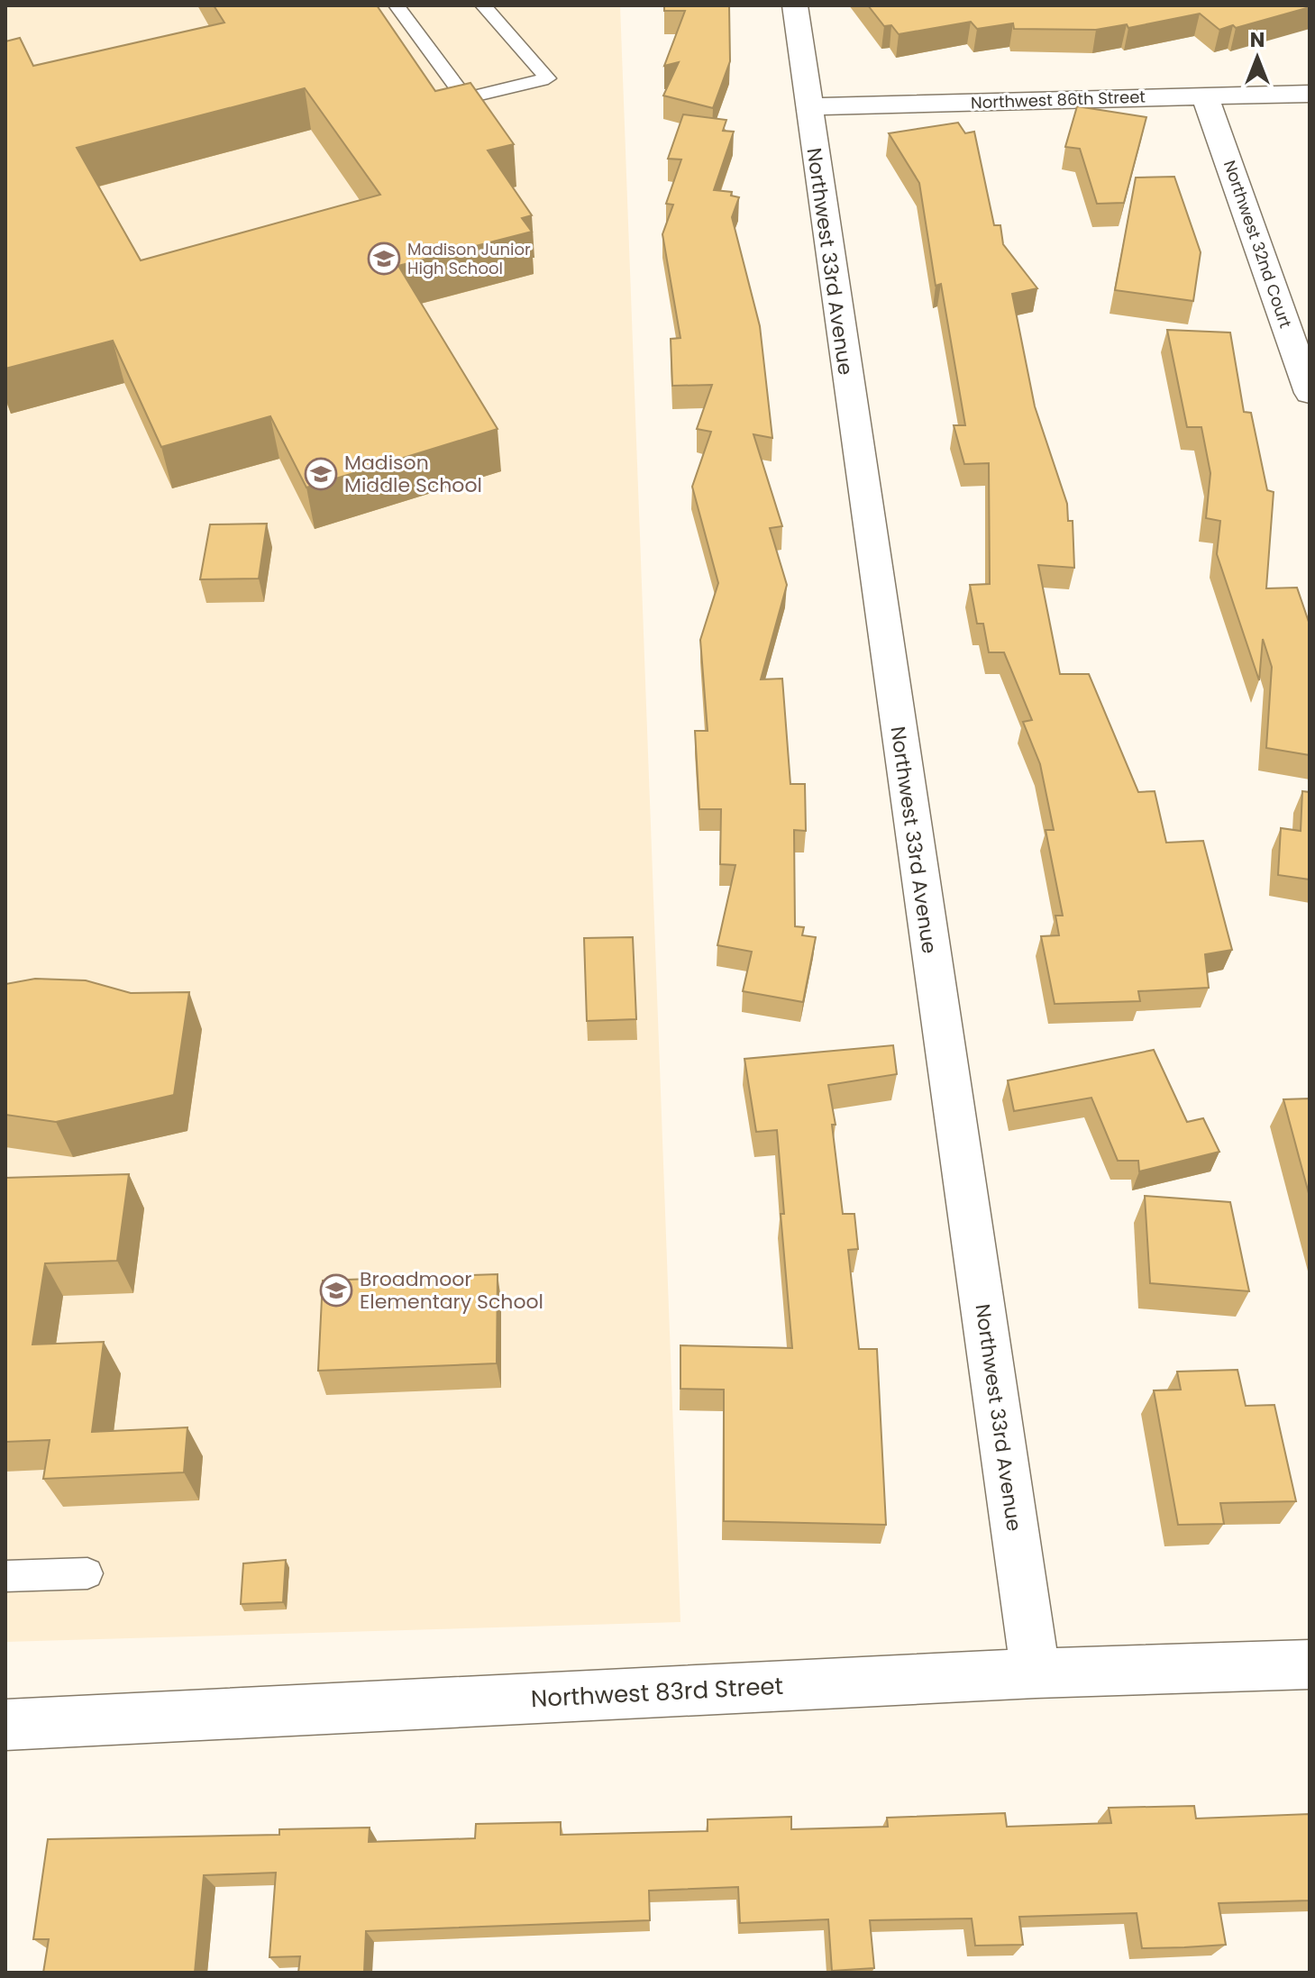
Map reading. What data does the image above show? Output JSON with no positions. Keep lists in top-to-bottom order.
{
  "streets": {
    "street": [
      "Northwest 86th Street",
      "Northwest 32nd Court",
      "Northwest 33rd Avenue",
      "Northwest 83rd Street"
    ]
  },
  "crossings": [
    ["Northwest 86th Street", "Northwest 32nd Court"],
    ["Northwest 86th Street", "Northwest 33rd Avenue"],
    ["Northwest 33rd Avenue", "Northwest 83rd Street"]
  ],
  "places": {
    "school or university": ["Madison Junior High School", "Madison Middle School", "Broadmoor Elementary School"]
  },
  "north": "top"
}
